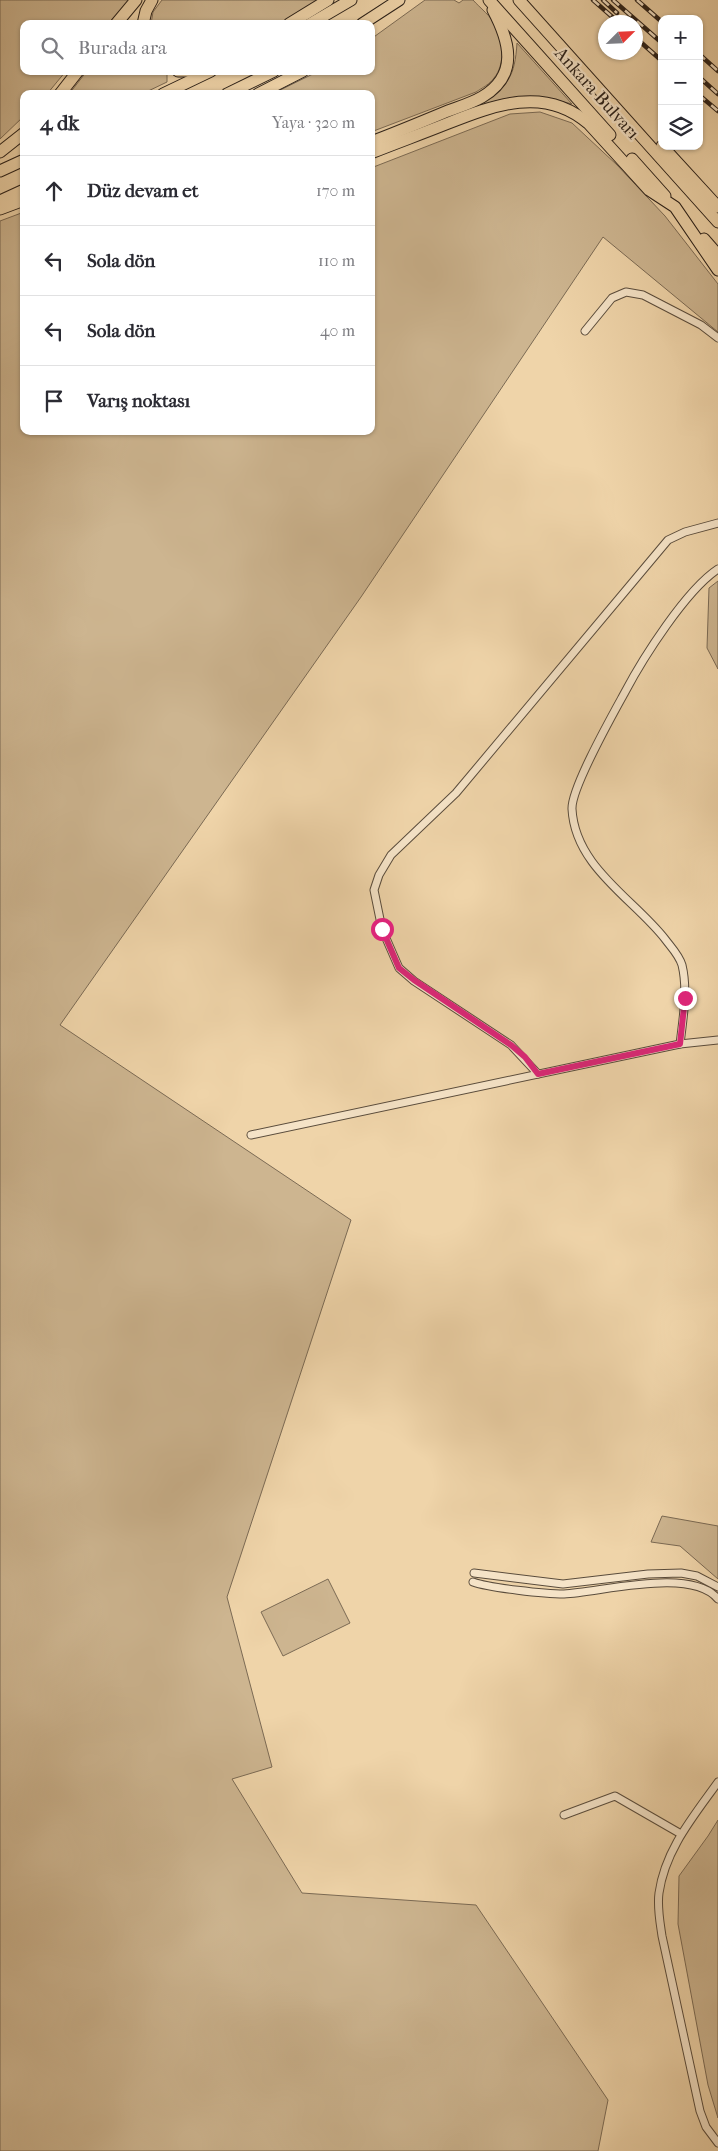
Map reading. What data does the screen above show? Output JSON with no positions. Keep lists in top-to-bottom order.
{
  "streets": {
    "main road": ["Ankara Bulvarı"]
  },
  "north": "top right",
  "page": {
    "map_buttons": ["+", "−"],
    "search": "Burada ara",
    "heading": ["4 dk", "Yaya · 320 m"],
    "list": [
      ["Düz devam et", "170 m"],
      ["Sola dön", "110 m"],
      ["Sola dön", "40 m"],
      "Varış noktası"
    ]
  }
}
